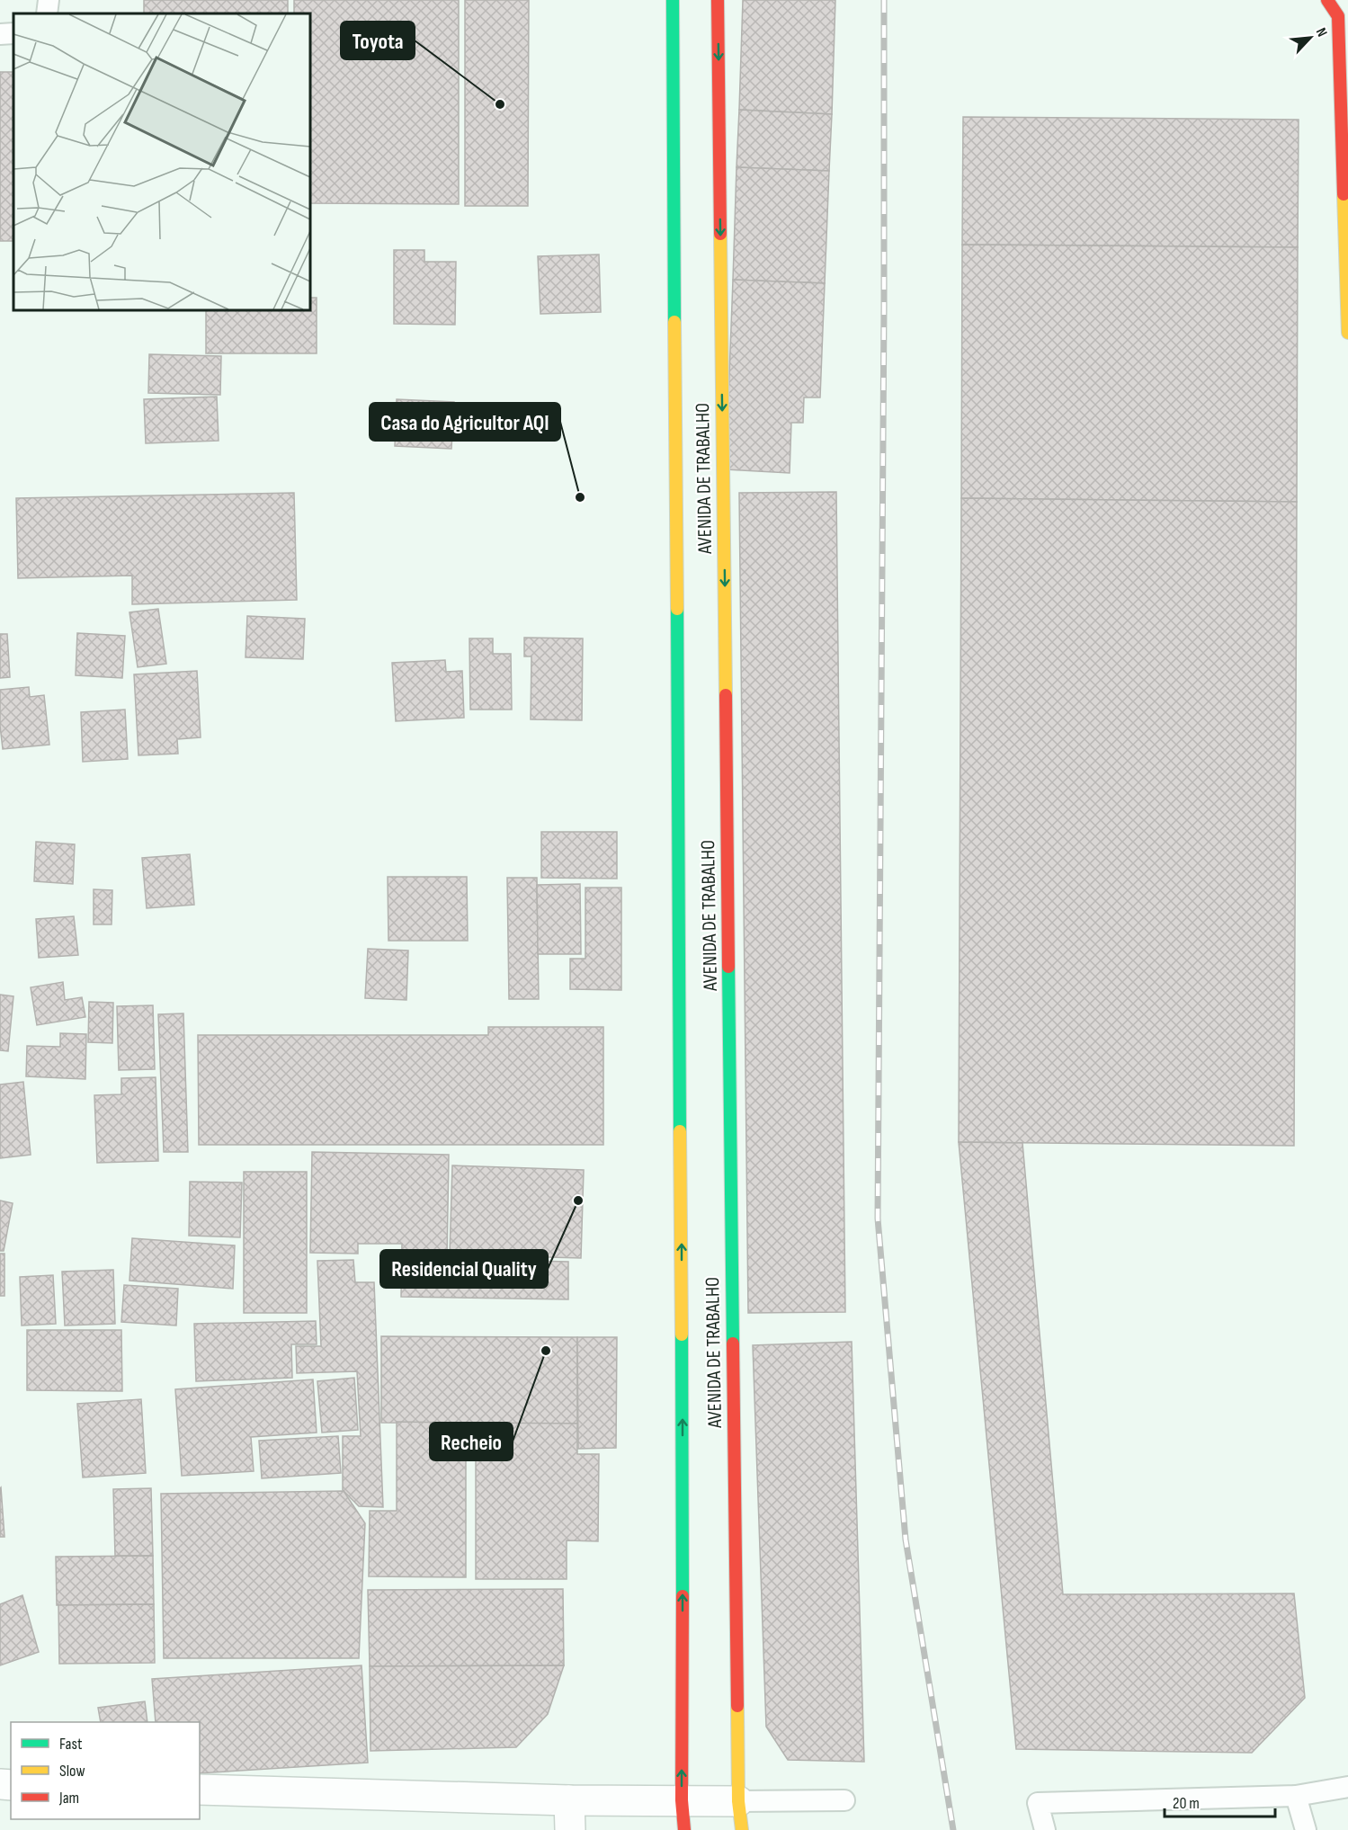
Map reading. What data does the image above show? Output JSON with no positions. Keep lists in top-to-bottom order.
{
  "streets": {
    "main road": ["AVENIDA DE TRABALHO"]
  },
  "places": [
    "Toyota",
    "Casa do Agricultor AQI",
    "Residencial Quality",
    "Recheio"
  ],
  "legend": ["Fast", "Slow", "Jam"],
  "scale_bar": "20 m",
  "north": "top right"
}
